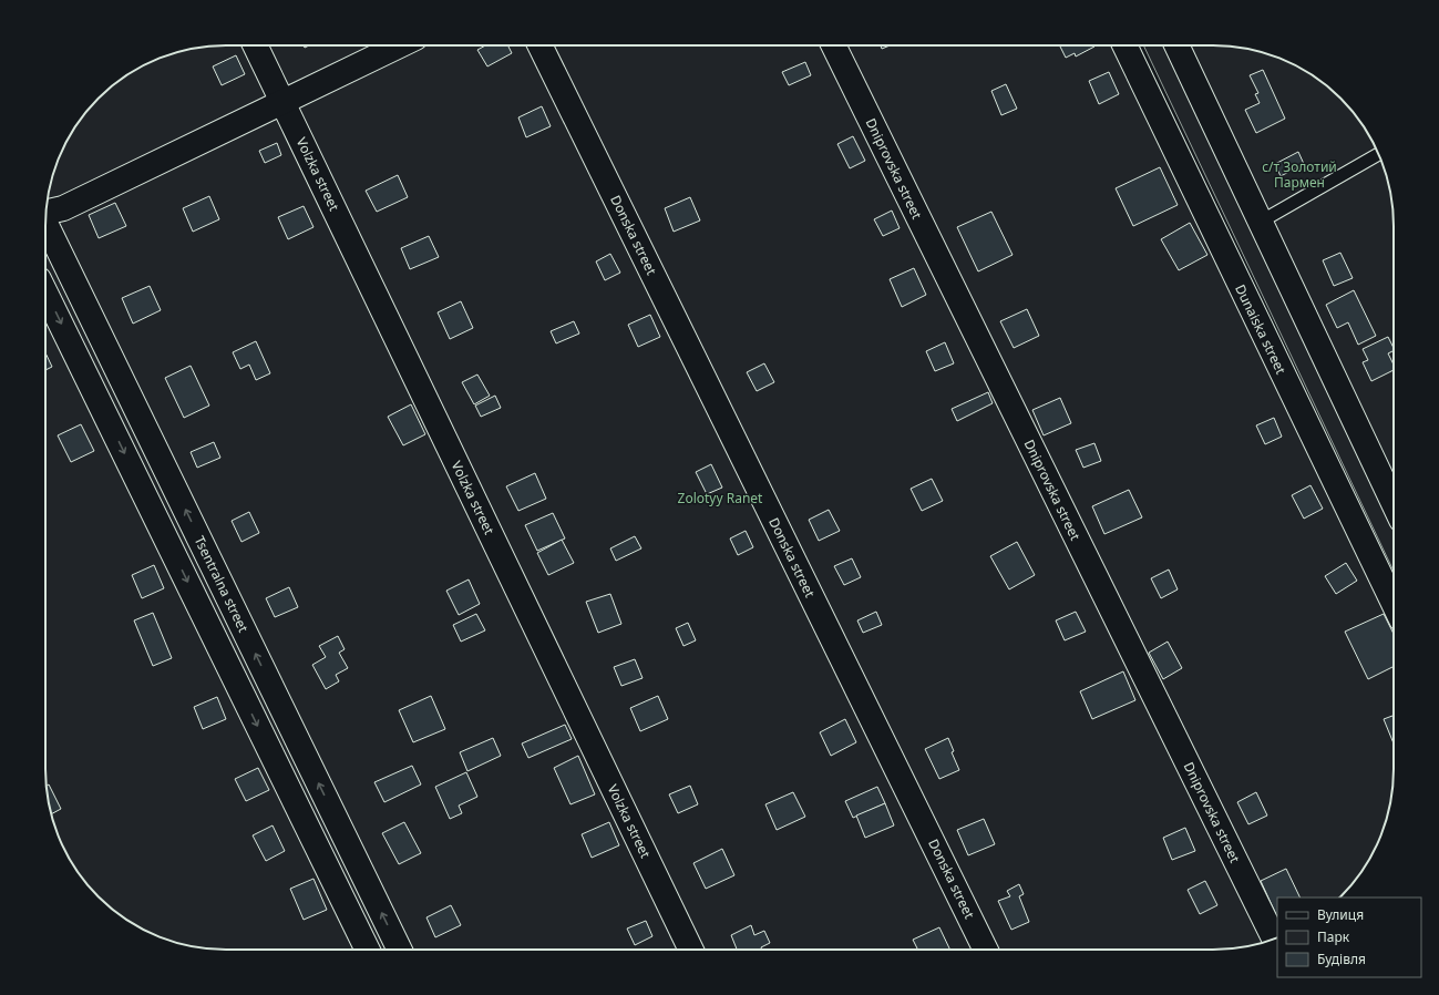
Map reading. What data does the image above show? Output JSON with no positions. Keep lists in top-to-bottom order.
{
  "streets": {
    "street": [
      "Dniprovska street",
      "Volzka street",
      "Donska street",
      "Dunaiska street",
      "Tsentralna street"
    ]
  },
  "parks": ["с/т Золотий Пармен", "Zolotyy Ranet"],
  "legend": ["Вулиця", "Парк", "Будівля"]
}
